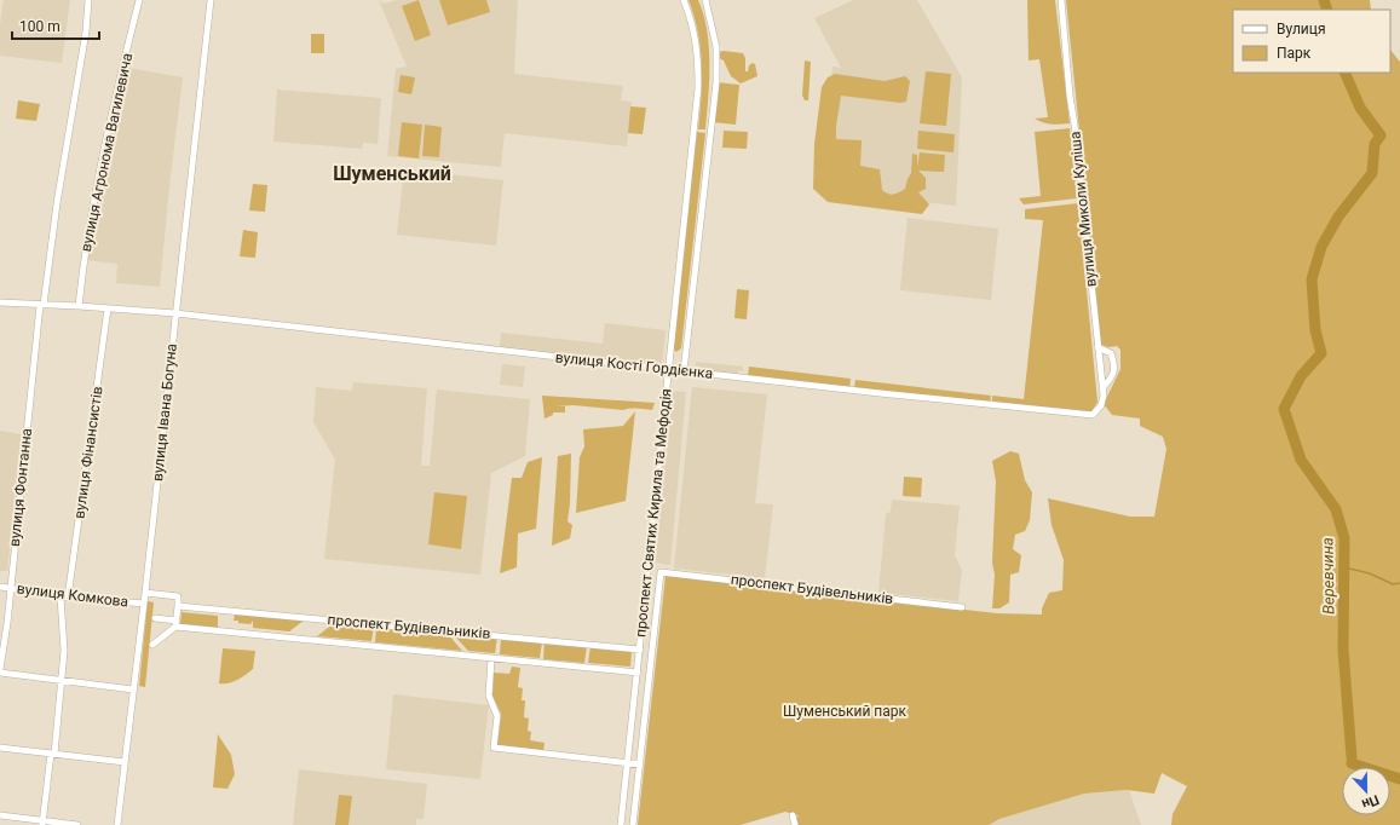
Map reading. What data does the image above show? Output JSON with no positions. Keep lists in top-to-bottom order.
{
  "streets": {
    "street": [
      "вулиця Агронома Вагилевича",
      "вулиця Миколи Куліша",
      "вулиця Кості Гордієнка",
      "вулиця Івана Богуна",
      "вулиця Фінансистів",
      "вулиця Фонтанна",
      "проспект Святих Кирила та Мефодія",
      "проспект Будівельників",
      "вулиця Комкова"
    ]
  },
  "crossings": [
    ["вулиця Миколи Куліша", "вулиця Кості Гордієнка"],
    ["вулиця Кості Гордієнка", "вулиця Івана Богуна"],
    ["вулиця Кості Гордієнка", "вулиця Фінансистів"],
    ["вулиця Кості Гордієнка", "проспект Святих Кирила та Мефодія"],
    ["вулиця Івана Богуна", "вулиця Комкова"],
    ["вулиця Фінансистів", "вулиця Комкова"],
    ["вулиця Фонтанна", "вулиця Комкова"],
    ["проспект Святих Кирила та Мефодія", "проспект Будівельників"]
  ],
  "districts": ["Шуменський"],
  "water": ["Веревчина"],
  "parks": ["Шуменський парк"],
  "legend": ["Вулиця", "Парк"],
  "scale_bar": "100 m",
  "north": "bottom"
}
